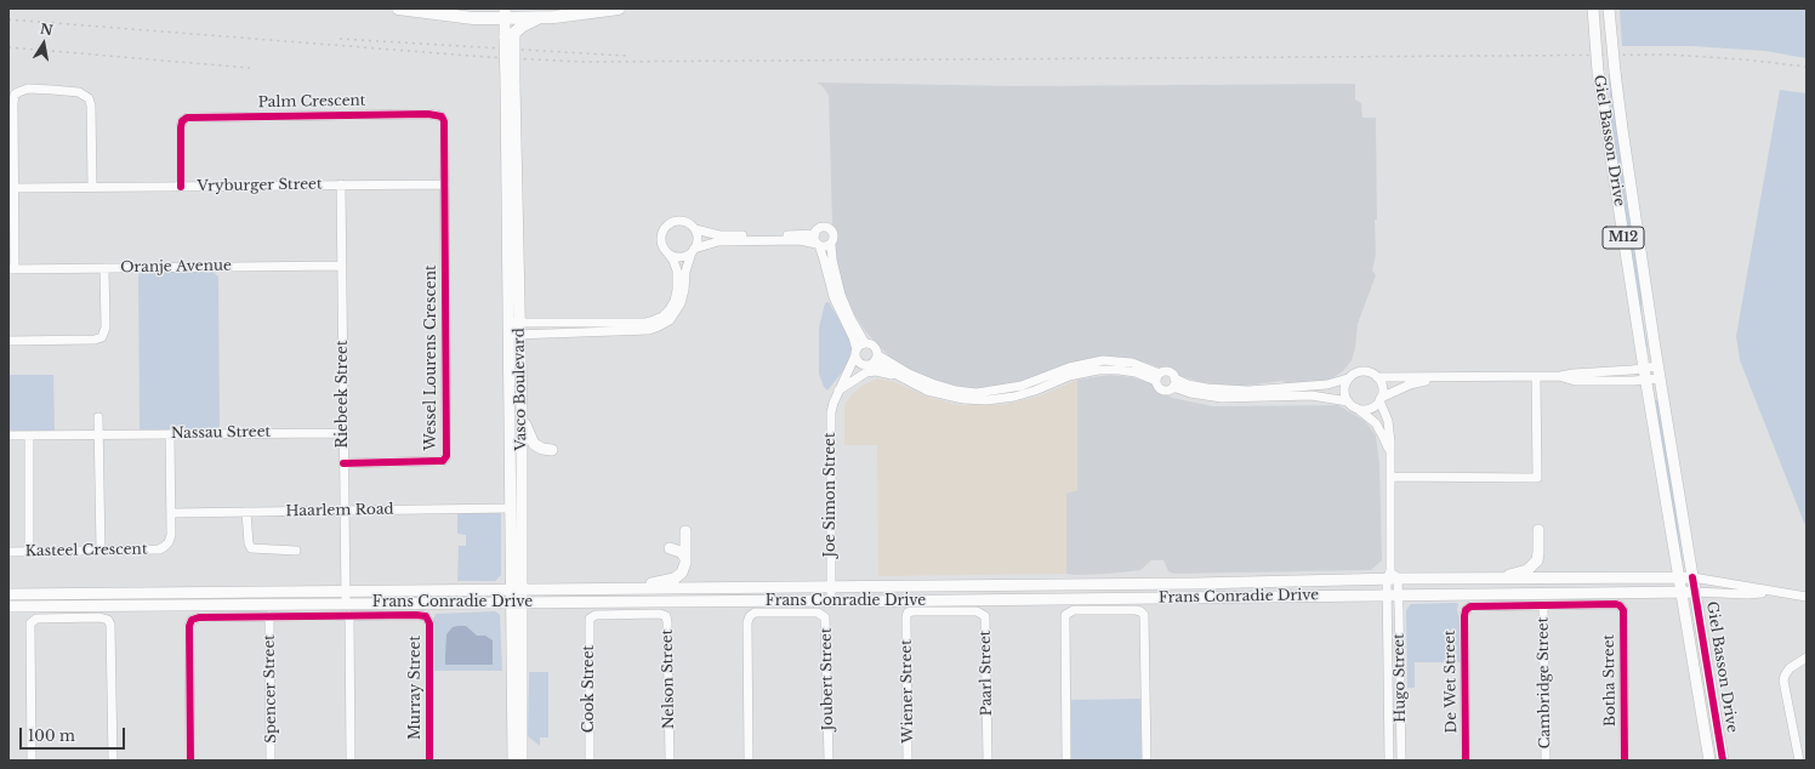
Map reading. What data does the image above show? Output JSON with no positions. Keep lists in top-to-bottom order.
{
  "streets": {
    "main road": [
      "Giel Basson Drive",
      "M12",
      "Vasco Boulevard",
      "Frans Conradie Drive"
    ],
    "street": [
      "Palm Crescent",
      "Vryburger Street",
      "Oranje Avenue",
      "Wessel Lourens Crescent",
      "Riebeek Street",
      "Nassau Street",
      "Joe Simon Street",
      "Haarlem Road",
      "Kasteel Crescent",
      "Paarl Street",
      "Hugo Street",
      "Nelson Street",
      "Joubert Street",
      "Botha Street",
      "De Wet Street",
      "Cambridge Street",
      "Murray Street",
      "Spencer Street",
      "Cook Street",
      "Wiener Street"
    ]
  },
  "crossings": [
    ["Palm Crescent", "Vryburger Street"],
    ["Palm Crescent", "Wessel Lourens Crescent"],
    ["Giel Basson Drive", "Frans Conradie Drive"],
    ["Vryburger Street", "Wessel Lourens Crescent"],
    ["Vryburger Street", "Riebeek Street"],
    ["Oranje Avenue", "Riebeek Street"],
    ["Wessel Lourens Crescent", "Riebeek Street"],
    ["Vasco Boulevard", "Haarlem Road"],
    ["Vasco Boulevard", "Frans Conradie Drive"],
    ["Riebeek Street", "Nassau Street"],
    ["Riebeek Street", "Haarlem Road"],
    ["Riebeek Street", "Frans Conradie Drive"],
    ["Nassau Street", "Kasteel Crescent"],
    ["Joe Simon Street", "Frans Conradie Drive"],
    ["Haarlem Road", "Kasteel Crescent"],
    ["Frans Conradie Drive", "Hugo Street"],
    ["Paarl Street", "Wiener Street"],
    ["Nelson Street", "Cook Street"],
    ["Botha Street", "De Wet Street"],
    ["Botha Street", "Cambridge Street"],
    ["De Wet Street", "Cambridge Street"]
  ],
  "scale_bar": "100 m",
  "north": "top"
}
